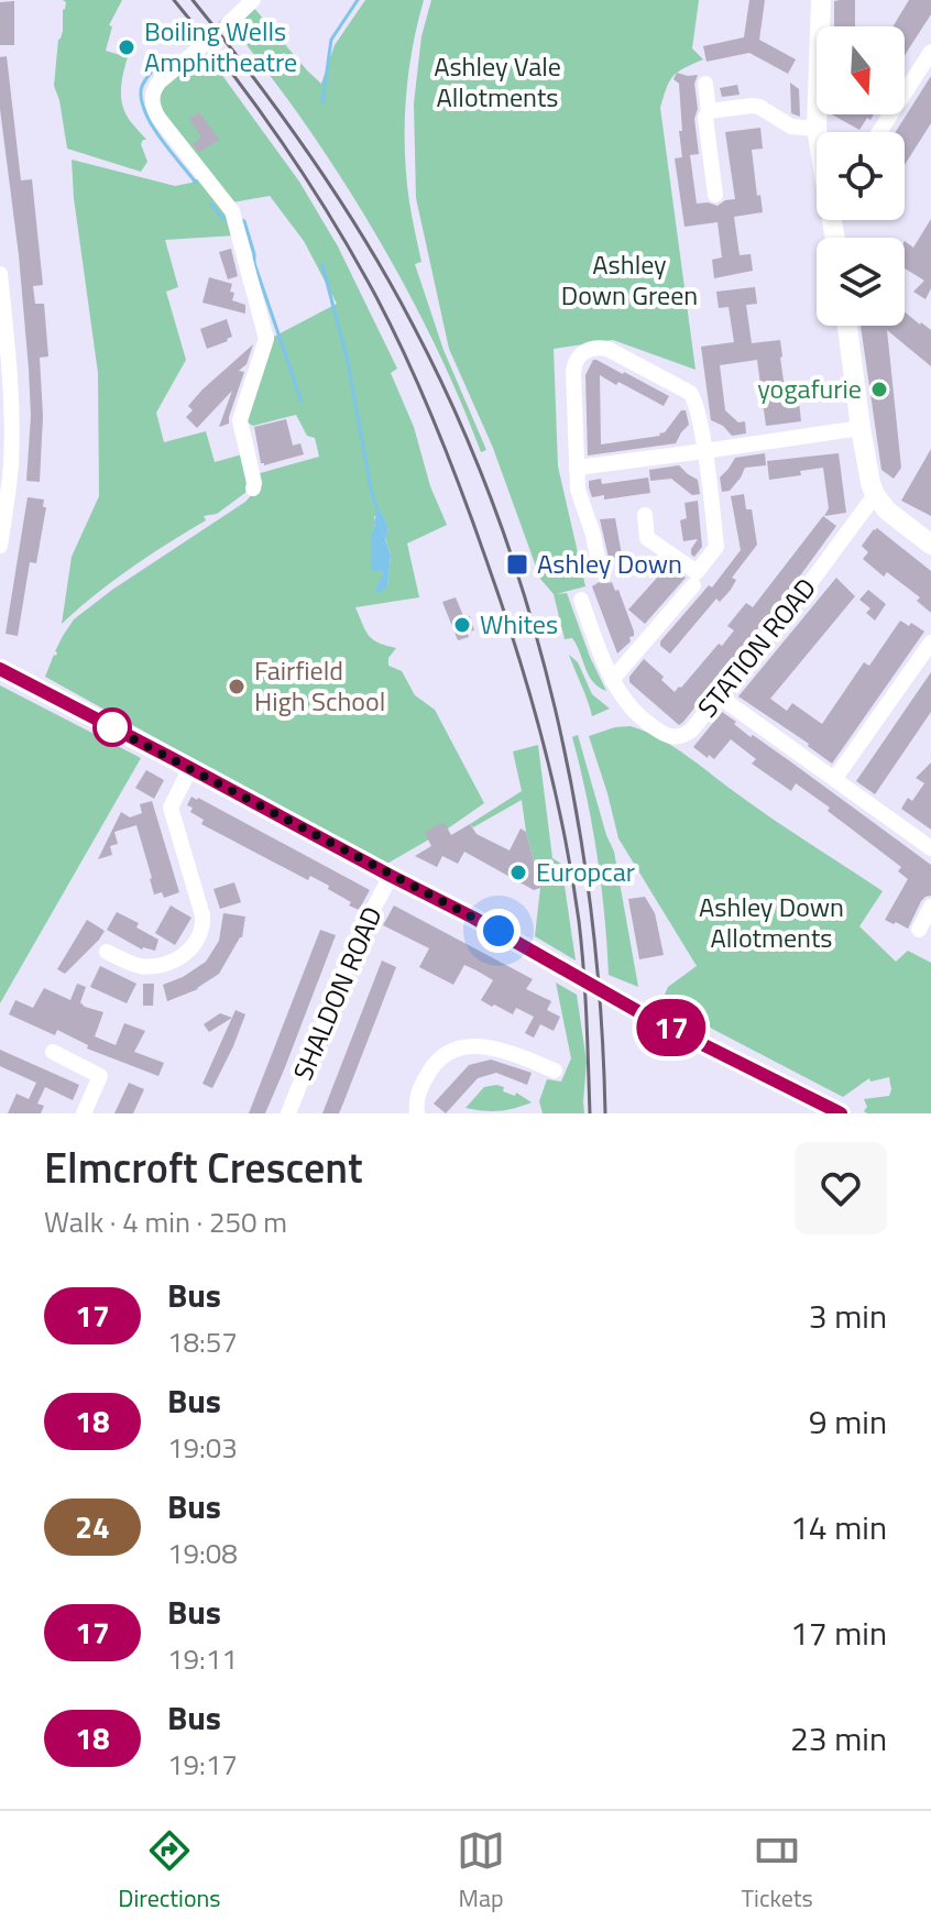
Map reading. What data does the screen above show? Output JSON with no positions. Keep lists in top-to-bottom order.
{
  "streets": {
    "street": ["STATION ROAD", "SHALDON ROAD"]
  },
  "parks": ["Ashley Vale Allotments", "Ashley Down Green", "Ashley Down Allotments"],
  "places": {
    "other": [
      "Boiling Wells Amphitheatre",
      "yogafurie",
      "Whites",
      "Fairfield High School",
      "Europcar"
    ],
    "transit": ["Ashley Down"]
  },
  "lines": ["bus line 17"],
  "north": "bottom",
  "page": {
    "on_map": "17",
    "heading": ["Elmcroft Crescent", "Walk · 4 min · 250 m"],
    "list": [
      {
        "mark": "17",
        "name": "Bus",
        "note": "18:57",
        "value": "3 min"
      },
      {
        "mark": "18",
        "name": "Bus",
        "note": "19:03",
        "value": "9 min"
      },
      {
        "mark": "24",
        "name": "Bus",
        "note": "19:08",
        "value": "14 min"
      },
      {
        "mark": "17",
        "name": "Bus",
        "note": "19:11",
        "value": "17 min"
      },
      {
        "mark": "18",
        "name": "Bus",
        "note": "19:17",
        "value": "23 min"
      }
    ],
    "tabs": ["Directions", "Map", "Tickets"]
  }
}
